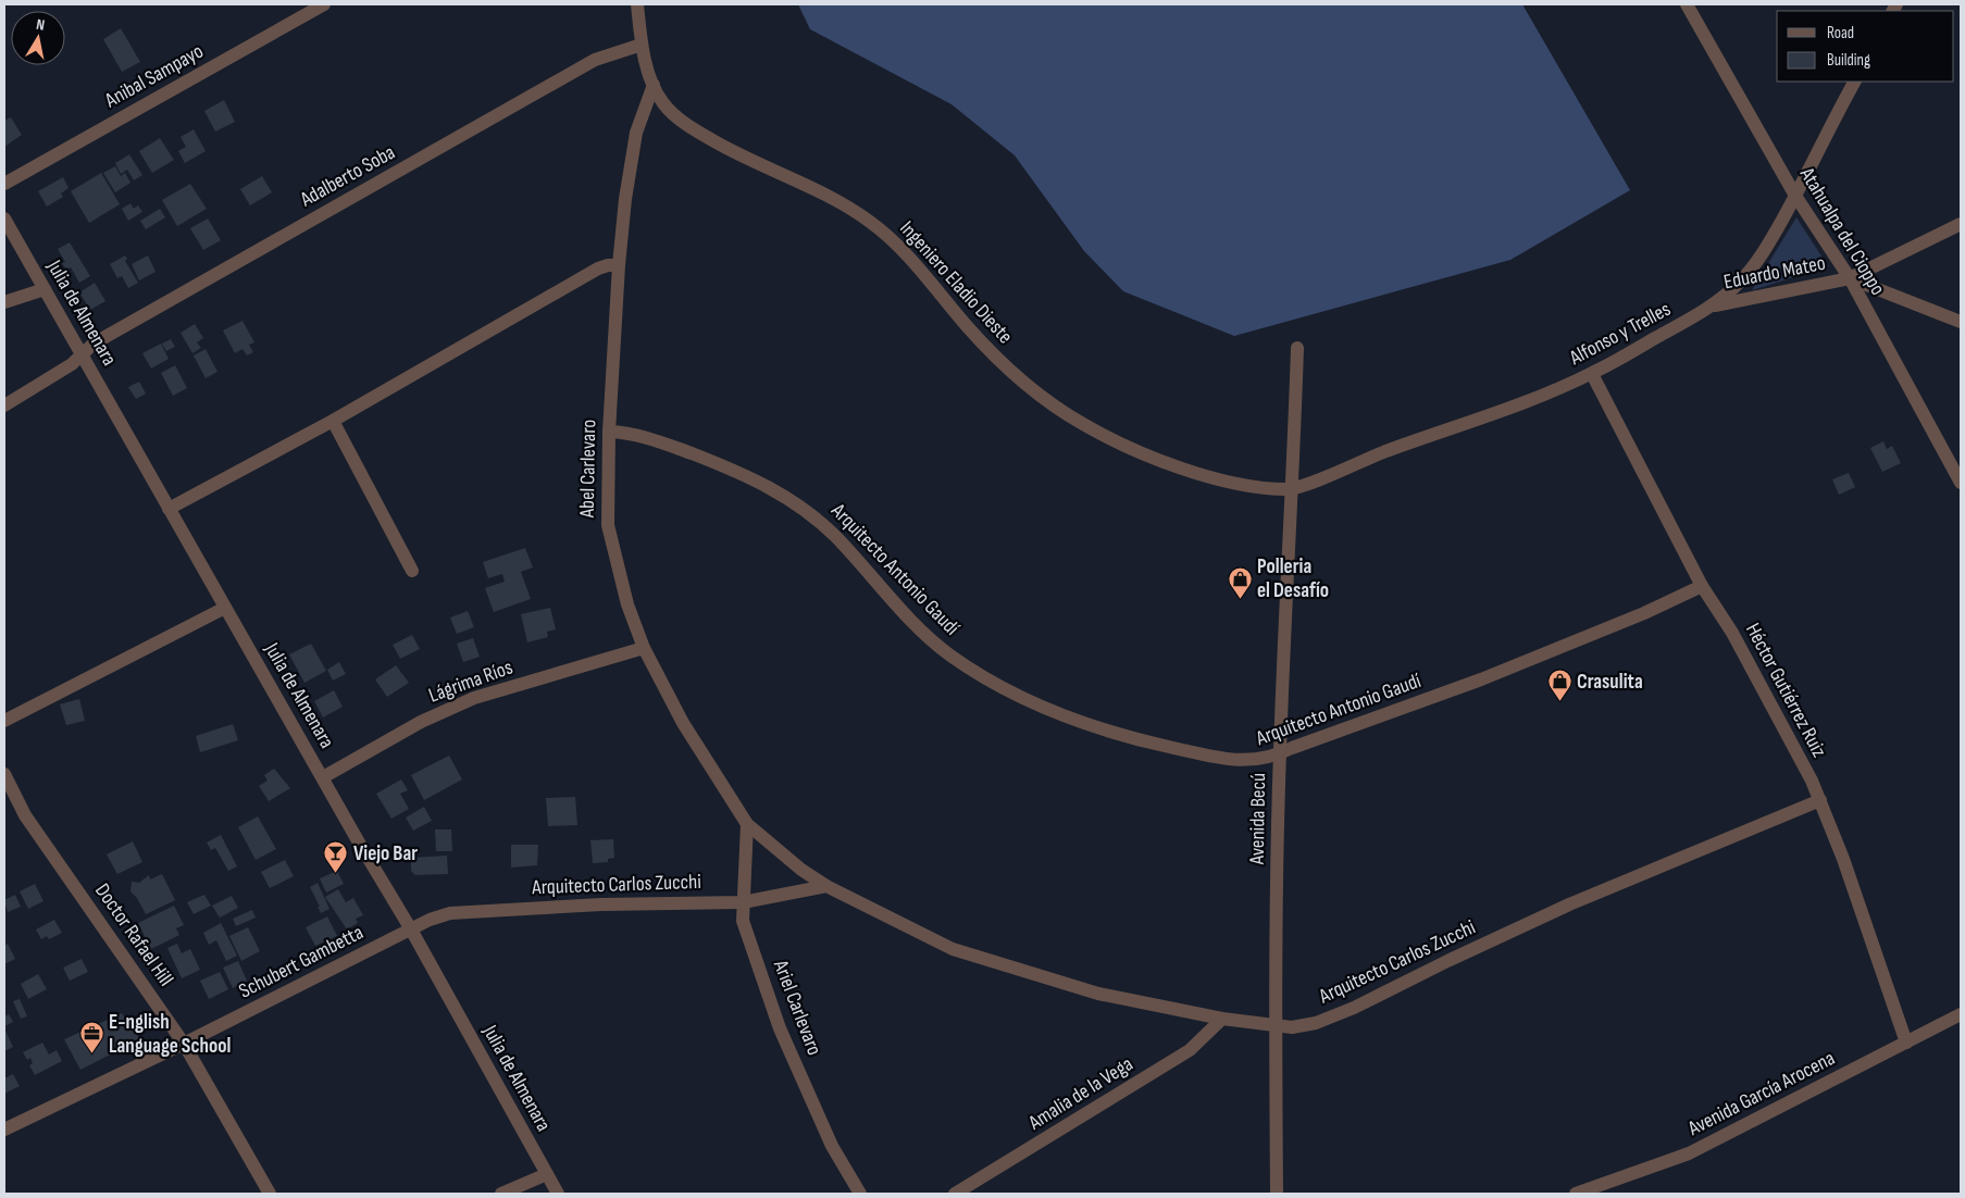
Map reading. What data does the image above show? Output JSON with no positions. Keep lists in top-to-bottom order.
{
  "streets": {
    "street": [
      "Anibal Sampayo",
      "Adalberto Soba",
      "Atahualpa del Cioppo",
      "Eduardo Mateo",
      "Ingeniero Eladio Dieste",
      "Julia de Almenara",
      "Alfonso y Trelles",
      "Abel Carlevaro",
      "Arquitecto Antonio Gaudí",
      "Lágrima Ríos",
      "Héctor Gutiérrez Ruiz",
      "Avenida Becú",
      "Arquitecto Carlos Zucchi",
      "Doctor Rafael Hill",
      "Schubert Gambetta",
      "Ariel Carlevaro",
      "Amalia de la Vega",
      "Avenida García Arocena"
    ]
  },
  "crossings": [
    ["Adalberto Soba", "Ingeniero Eladio Dieste"],
    ["Adalberto Soba", "Julia de Almenara"],
    ["Atahualpa del Cioppo", "Eduardo Mateo"],
    ["Atahualpa del Cioppo", "Alfonso y Trelles"],
    ["Eduardo Mateo", "Alfonso y Trelles"],
    ["Ingeniero Eladio Dieste", "Alfonso y Trelles"],
    ["Ingeniero Eladio Dieste", "Abel Carlevaro"],
    ["Ingeniero Eladio Dieste", "Avenida Becú"],
    ["Julia de Almenara", "Lágrima Ríos"],
    ["Julia de Almenara", "Arquitecto Carlos Zucchi"],
    ["Julia de Almenara", "Schubert Gambetta"],
    ["Alfonso y Trelles", "Héctor Gutiérrez Ruiz"],
    ["Alfonso y Trelles", "Avenida Becú"],
    ["Abel Carlevaro", "Arquitecto Antonio Gaudí"],
    ["Abel Carlevaro", "Lágrima Ríos"],
    ["Abel Carlevaro", "Arquitecto Carlos Zucchi"],
    ["Abel Carlevaro", "Ariel Carlevaro"],
    ["Arquitecto Antonio Gaudí", "Héctor Gutiérrez Ruiz"],
    ["Arquitecto Antonio Gaudí", "Avenida Becú"],
    ["Héctor Gutiérrez Ruiz", "Arquitecto Carlos Zucchi"],
    ["Héctor Gutiérrez Ruiz", "Avenida García Arocena"],
    ["Avenida Becú", "Arquitecto Carlos Zucchi"],
    ["Arquitecto Carlos Zucchi", "Schubert Gambetta"],
    ["Arquitecto Carlos Zucchi", "Ariel Carlevaro"],
    ["Arquitecto Carlos Zucchi", "Amalia de la Vega"],
    ["Doctor Rafael Hill", "Schubert Gambetta"]
  ],
  "places": {
    "shop": ["Polleria el Desafío", "Crasulita"],
    "bar": ["Viejo Bar"],
    "office": ["E-nglish Language School"]
  },
  "legend": ["Road", "Building"],
  "north": "top"
}
